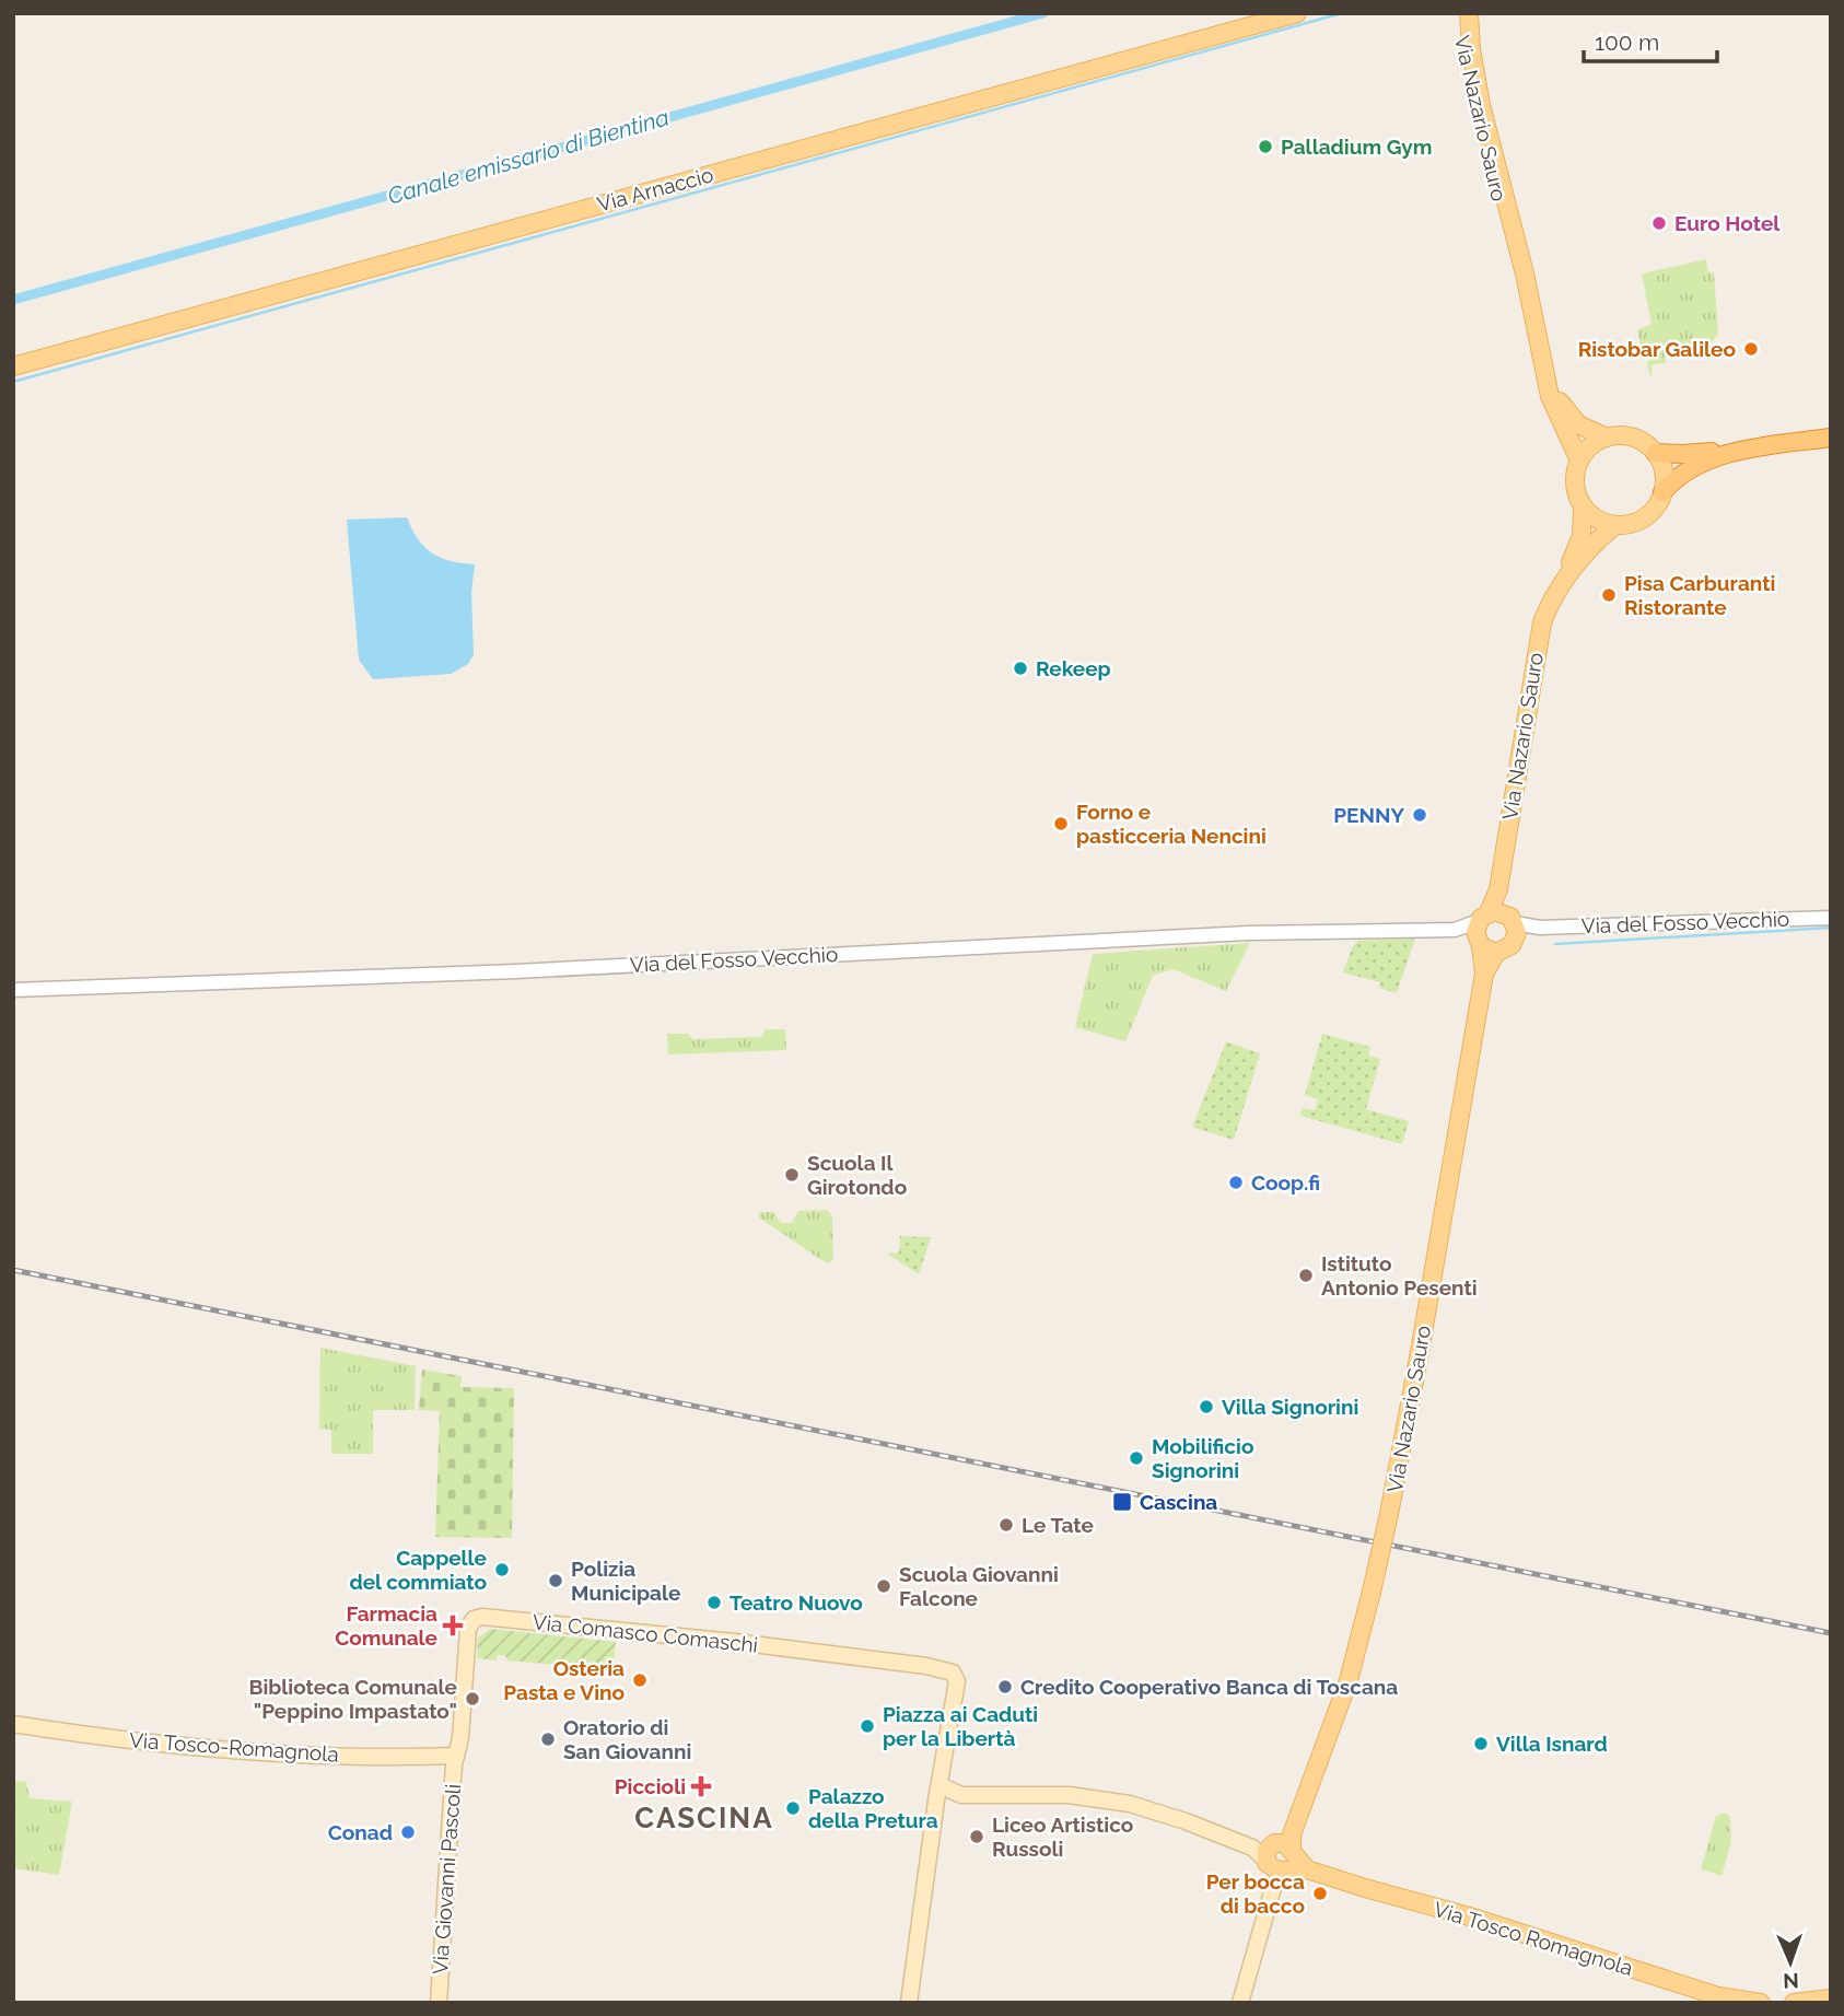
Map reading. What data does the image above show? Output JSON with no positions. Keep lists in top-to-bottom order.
{
  "streets": {
    "main road": [
      "Via Nazario Sauro",
      "Via Arnaccio",
      "Via Comasco Comaschi",
      "Via Tosco-Romagnola",
      "Via Giovanni Pascoli",
      "Via Tosco Romagnola"
    ],
    "street": ["Via del Fosso Vecchio"]
  },
  "crossings": [
    ["Via Nazario Sauro", "Via del Fosso Vecchio"],
    ["Via Nazario Sauro", "Via Tosco Romagnola"],
    ["Via Comasco Comaschi", "Via Tosco-Romagnola"],
    ["Via Comasco Comaschi", "Via Giovanni Pascoli"],
    ["Via Tosco-Romagnola", "Via Giovanni Pascoli"]
  ],
  "districts": ["CASCINA"],
  "water": ["Canale emissario di Bientina"],
  "places": {
    "other": [
      "Palladium Gym",
      "Euro Hotel",
      "Ristobar Galileo",
      "Pisa Carburanti Ristorante",
      "Rekeep",
      "PENNY",
      "Forno e pasticceria Nencini",
      "Scuola Il Girotondo",
      "Coop.fi",
      "Istituto Antonio Pesenti",
      "Villa Signorini",
      "Mobilificio Signorini",
      "Le Tate",
      "Cappelle del commiato",
      "Polizia Municipale",
      "Scuola Giovanni Falcone",
      "Teatro Nuovo",
      "Osteria Pasta e Vino",
      "Credito Cooperativo Banca di Toscana",
      "Biblioteca Comunale \"Peppino Impastato\"",
      "Piazza ai Caduti per la Libertà",
      "Oratorio di San Giovanni",
      "Villa Isnard",
      "Palazzo della Pretura",
      "Conad",
      "Liceo Artistico Russoli",
      "Per bocca di bacco"
    ],
    "transit": ["Cascina"],
    "health": ["Farmacia Comunale", "Piccioli"]
  },
  "scale_bar": "100 m",
  "north": "bottom"
}
